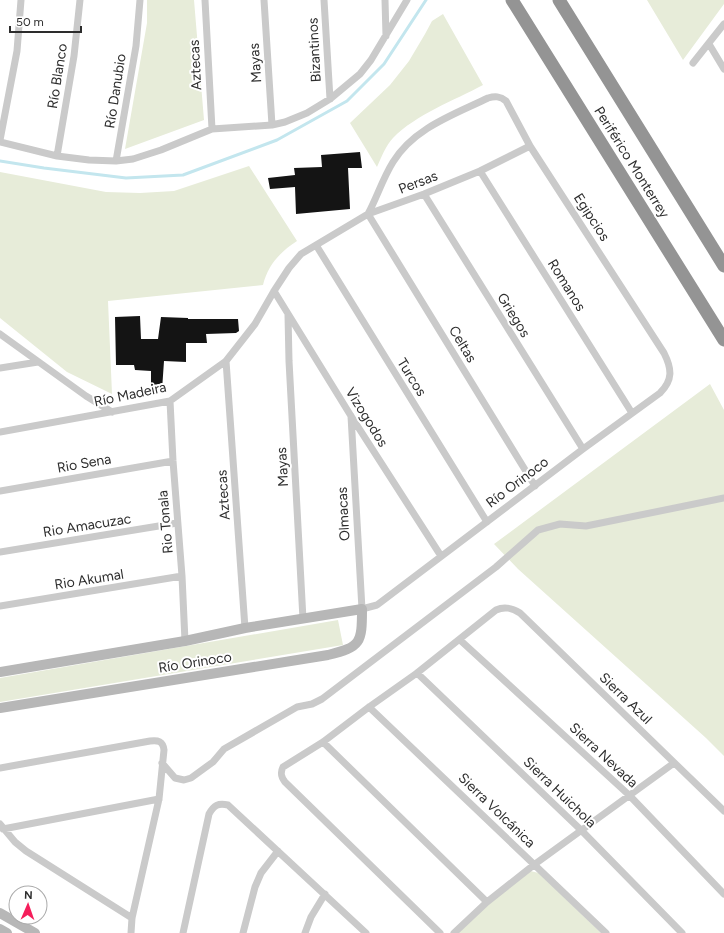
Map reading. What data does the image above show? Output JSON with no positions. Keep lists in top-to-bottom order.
{
  "streets": {
    "highway": ["Periférico Monterrey"],
    "street": [
      "Bizantinos",
      "Mayas",
      "Aztecas",
      "Río Blanco",
      "Río Danubio",
      "Persas",
      "Egipcios",
      "Romanos",
      "Griegos",
      "Celtas",
      "Turcos",
      "Río Madeira",
      "Vizogodos",
      "Rio Sena",
      "Río Orinoco",
      "Olmacas",
      "Rio Tonala",
      "Rio Amacuzac",
      "Rio Akumal",
      "Sierra Azul",
      "Sierra Nevada",
      "Sierra Huichola",
      "Sierra Volcánica"
    ]
  },
  "crossings": [
    ["Mayas", "Vizogodos"],
    ["Mayas", "Río Orinoco"],
    ["Aztecas", "Río Madeira"],
    ["Aztecas", "Río Orinoco"],
    ["Persas", "Egipcios"],
    ["Persas", "Romanos"],
    ["Persas", "Griegos"],
    ["Persas", "Celtas"],
    ["Persas", "Turcos"],
    ["Persas", "Río Madeira"],
    ["Egipcios", "Celtas"],
    ["Egipcios", "Río Orinoco"],
    ["Romanos", "Río Orinoco"],
    ["Griegos", "Río Orinoco"],
    ["Celtas", "Río Orinoco"],
    ["Turcos", "Río Madeira"],
    ["Turcos", "Río Orinoco"],
    ["Río Madeira", "Vizogodos"],
    ["Río Madeira", "Rio Tonala"],
    ["Vizogodos", "Río Orinoco"],
    ["Vizogodos", "Olmacas"],
    ["Rio Sena", "Rio Tonala"],
    ["Río Orinoco", "Olmacas"],
    ["Río Orinoco", "Rio Tonala"],
    ["Rio Tonala", "Rio Amacuzac"],
    ["Rio Tonala", "Rio Akumal"],
    ["Sierra Azul", "Sierra Nevada"]
  ],
  "scale_bar": "50 m",
  "north": "top"
}
